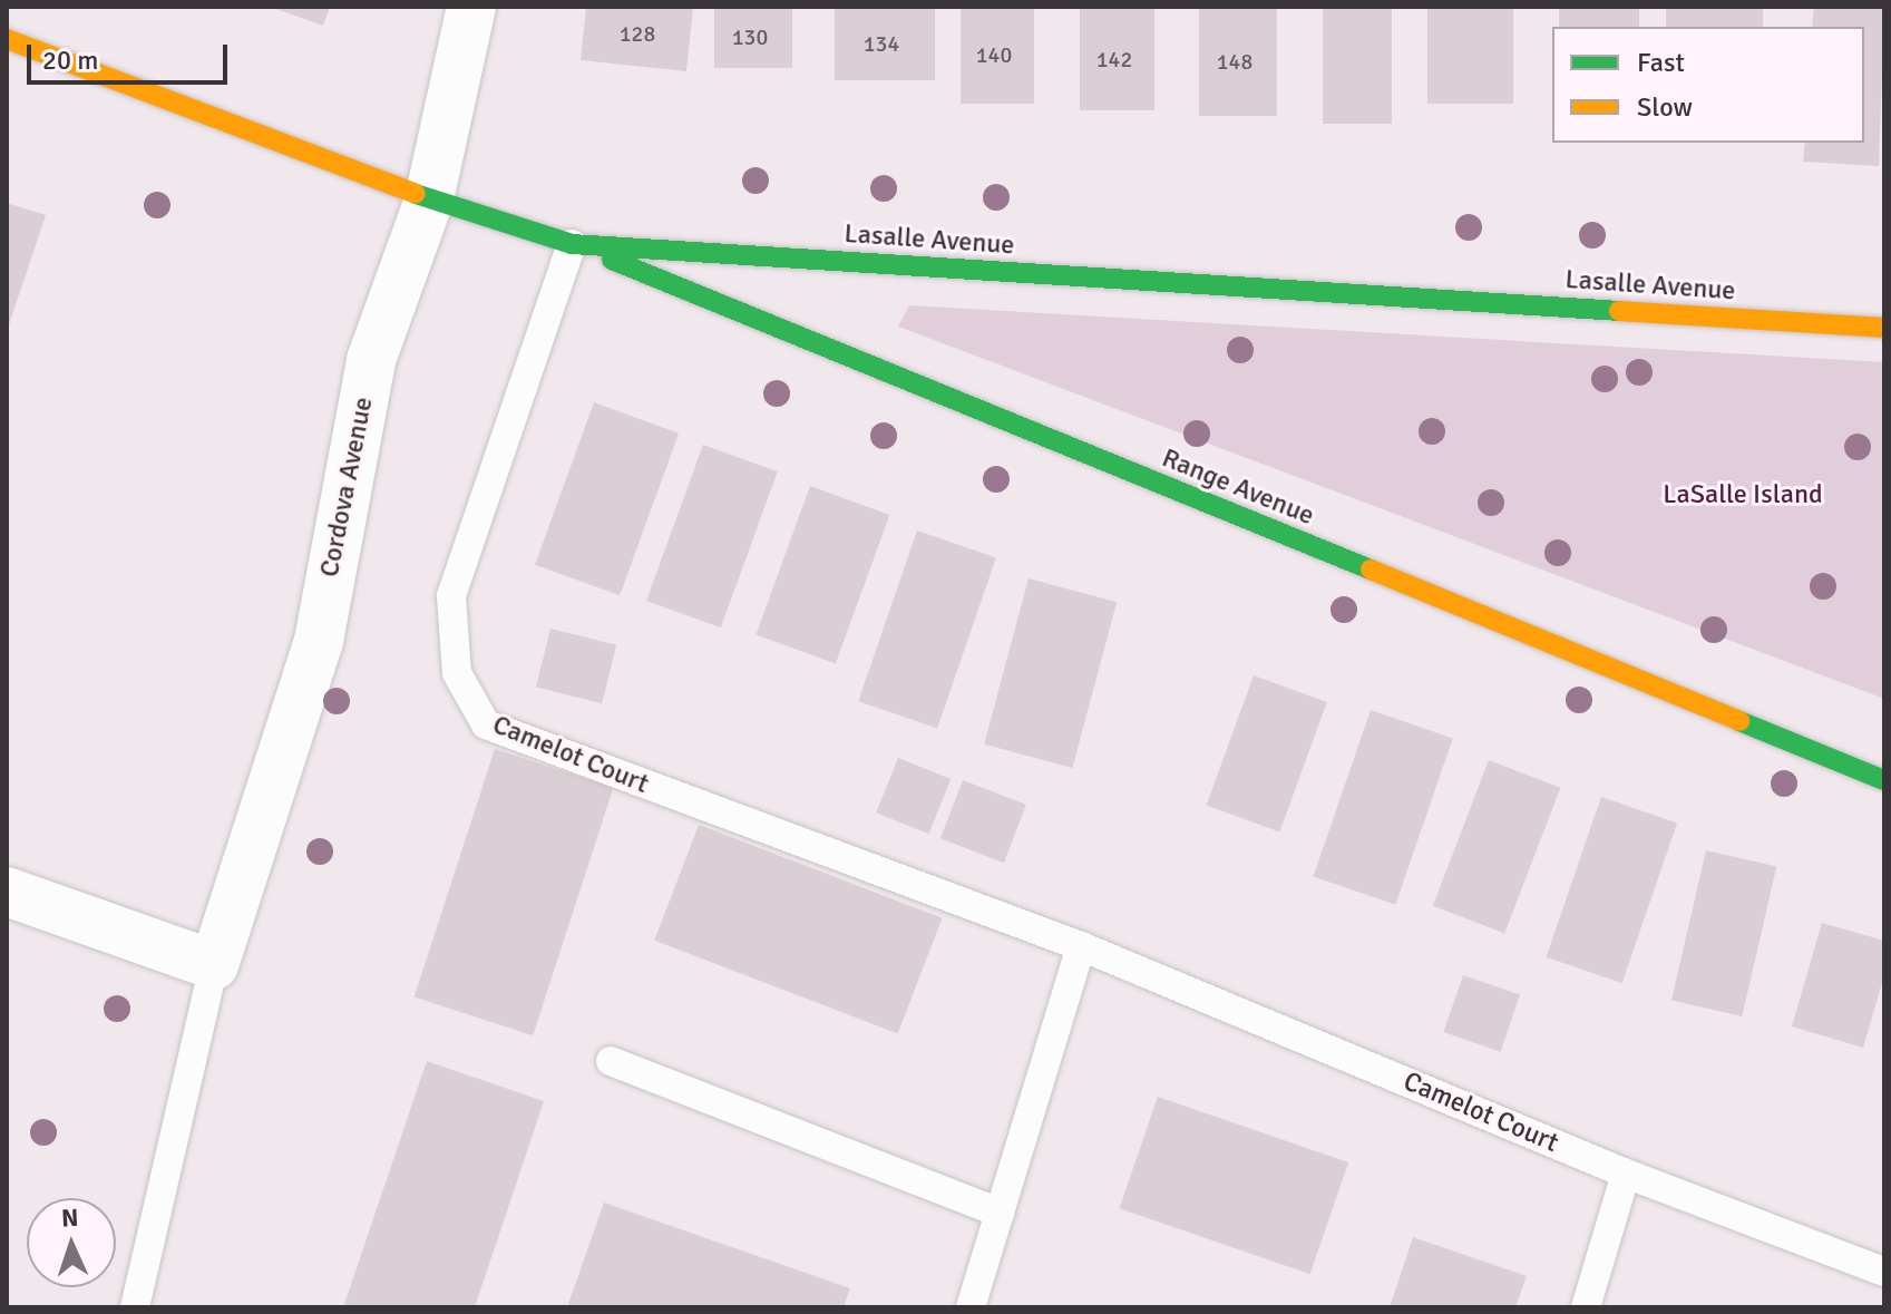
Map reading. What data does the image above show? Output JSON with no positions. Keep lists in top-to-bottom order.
{
  "streets": {
    "street": ["Lasalle Avenue", "Cordova Avenue", "Range Avenue"],
    "lane": ["Camelot Court"]
  },
  "crossings": [
    ["Lasalle Avenue", "Cordova Avenue"],
    ["Lasalle Avenue", "Range Avenue"],
    ["Lasalle Avenue", "Camelot Court"],
    ["Range Avenue", "Camelot Court"]
  ],
  "parks": ["LaSalle Island"],
  "house_numbers": [
    "128",
    "130",
    "134",
    "140",
    "142",
    "148"
  ],
  "legend": ["Fast", "Slow"],
  "scale_bar": "20 m",
  "north": "top"
}
